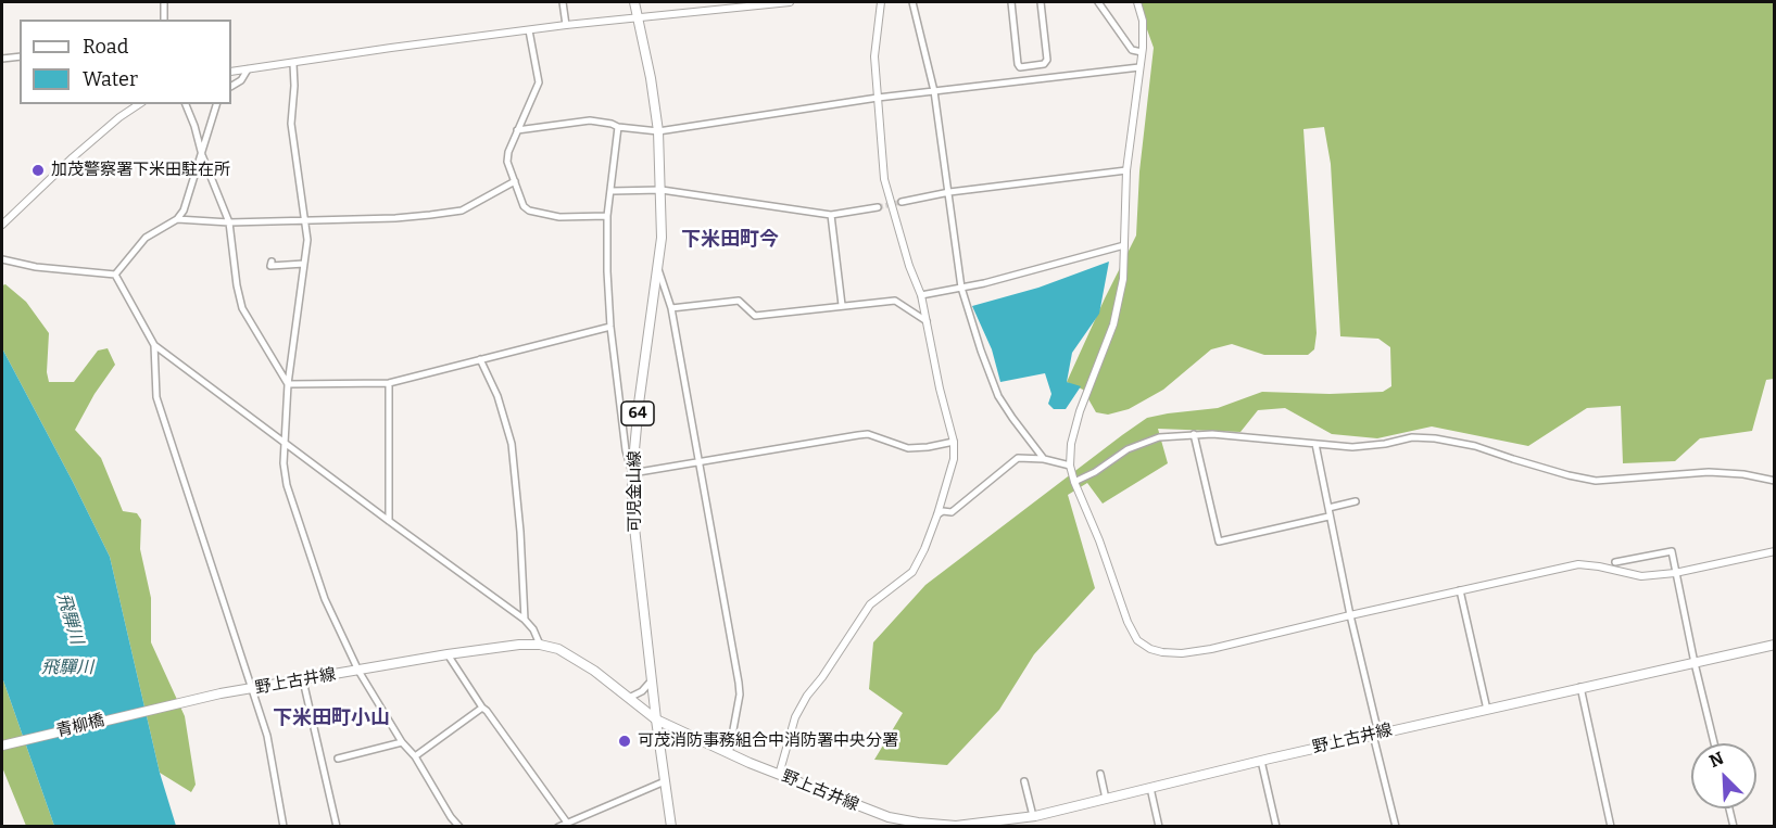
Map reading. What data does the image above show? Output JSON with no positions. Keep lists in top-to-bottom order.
{
  "streets": {
    "main road": [
      "64",
      "可児金山線",
      "野上古井線",
      "青柳橋"
    ]
  },
  "crossings": [
    ["可児金山線", "野上古井線"],
    ["野上古井線", "青柳橋"]
  ],
  "districts": ["下米田町今", "下米田町小山"],
  "water": ["飛騨川", "飛驒川"],
  "places": ["加茂警察署下米田駐在所", "可茂消防事務組合中消防署中央分署"],
  "legend": ["Road", "Water"],
  "north": "top left"
}
